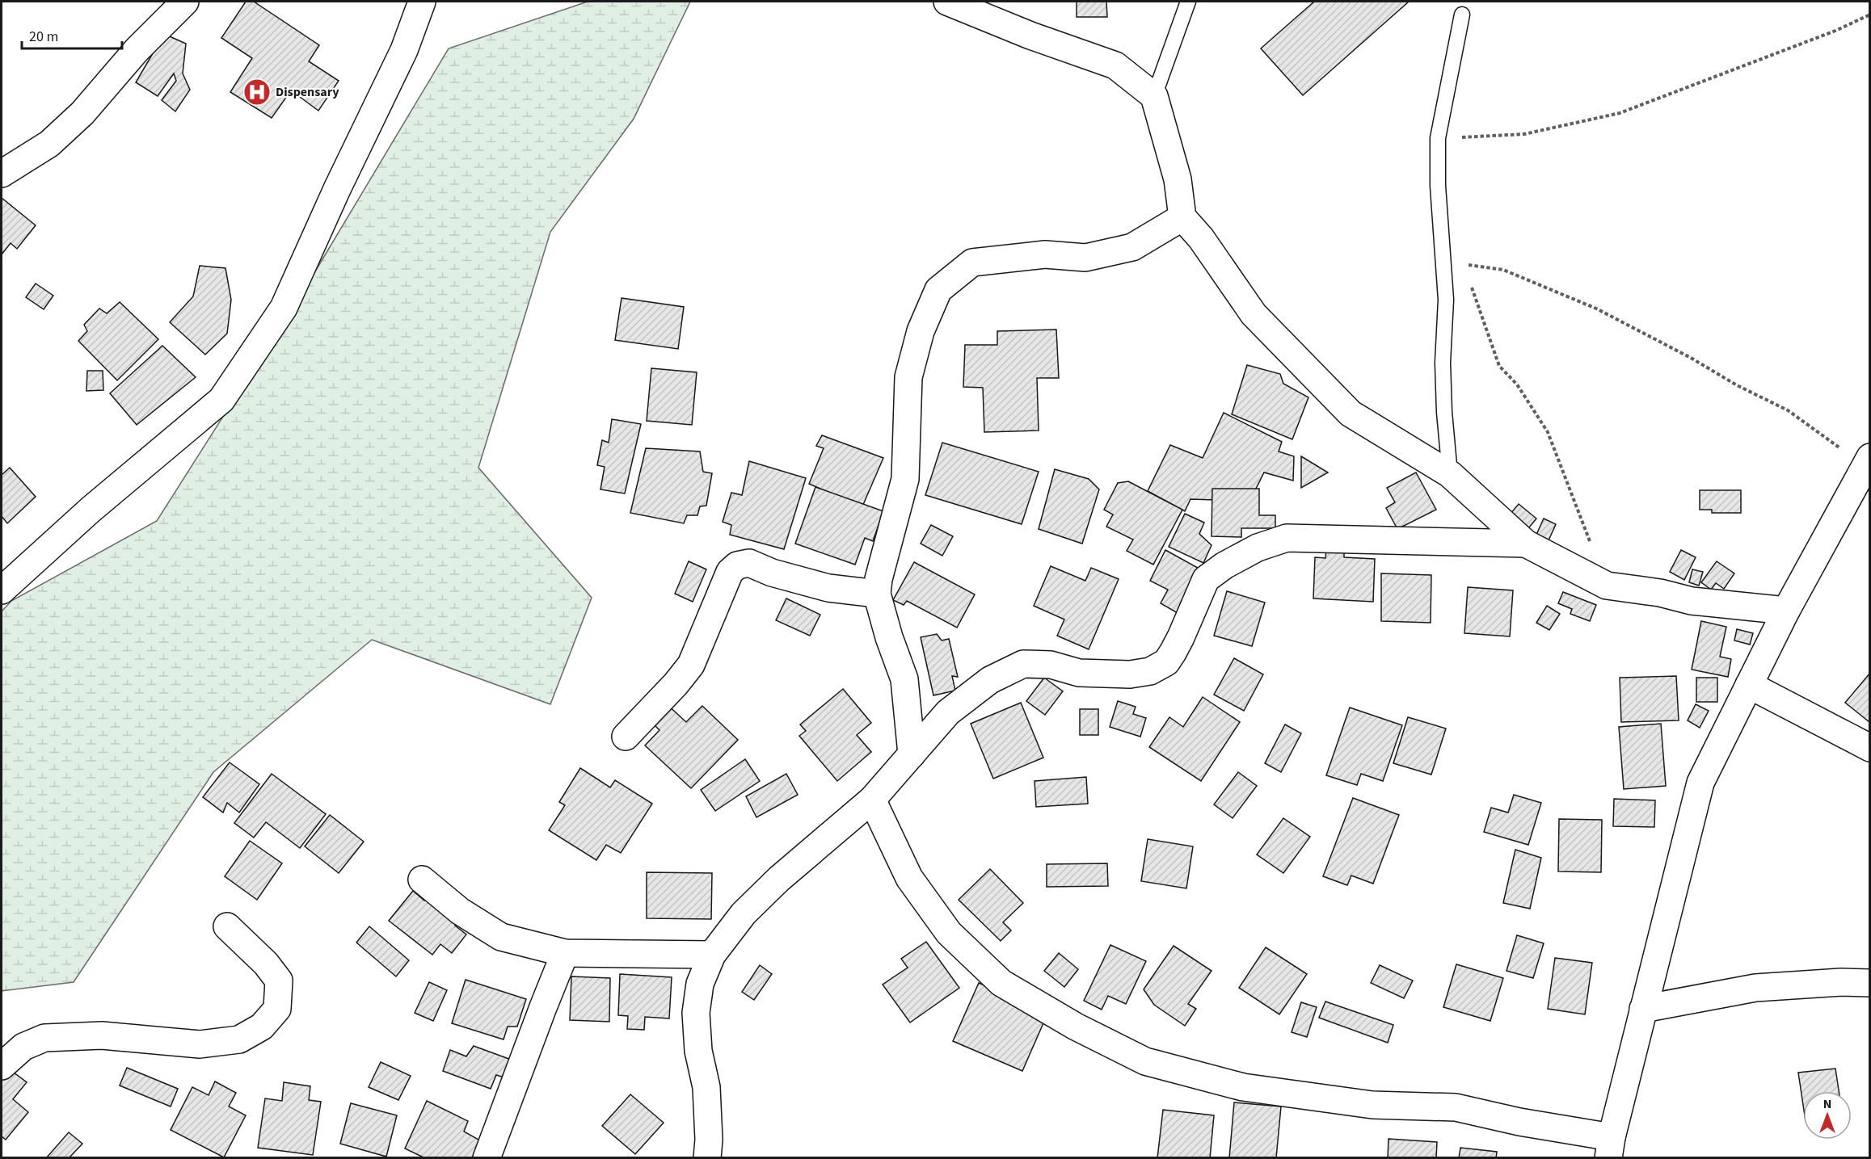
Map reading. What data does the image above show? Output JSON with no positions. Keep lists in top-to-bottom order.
{
  "places": {
    "hospital": ["Dispensary"]
  },
  "scale_bar": "20 m",
  "north": "top"
}
